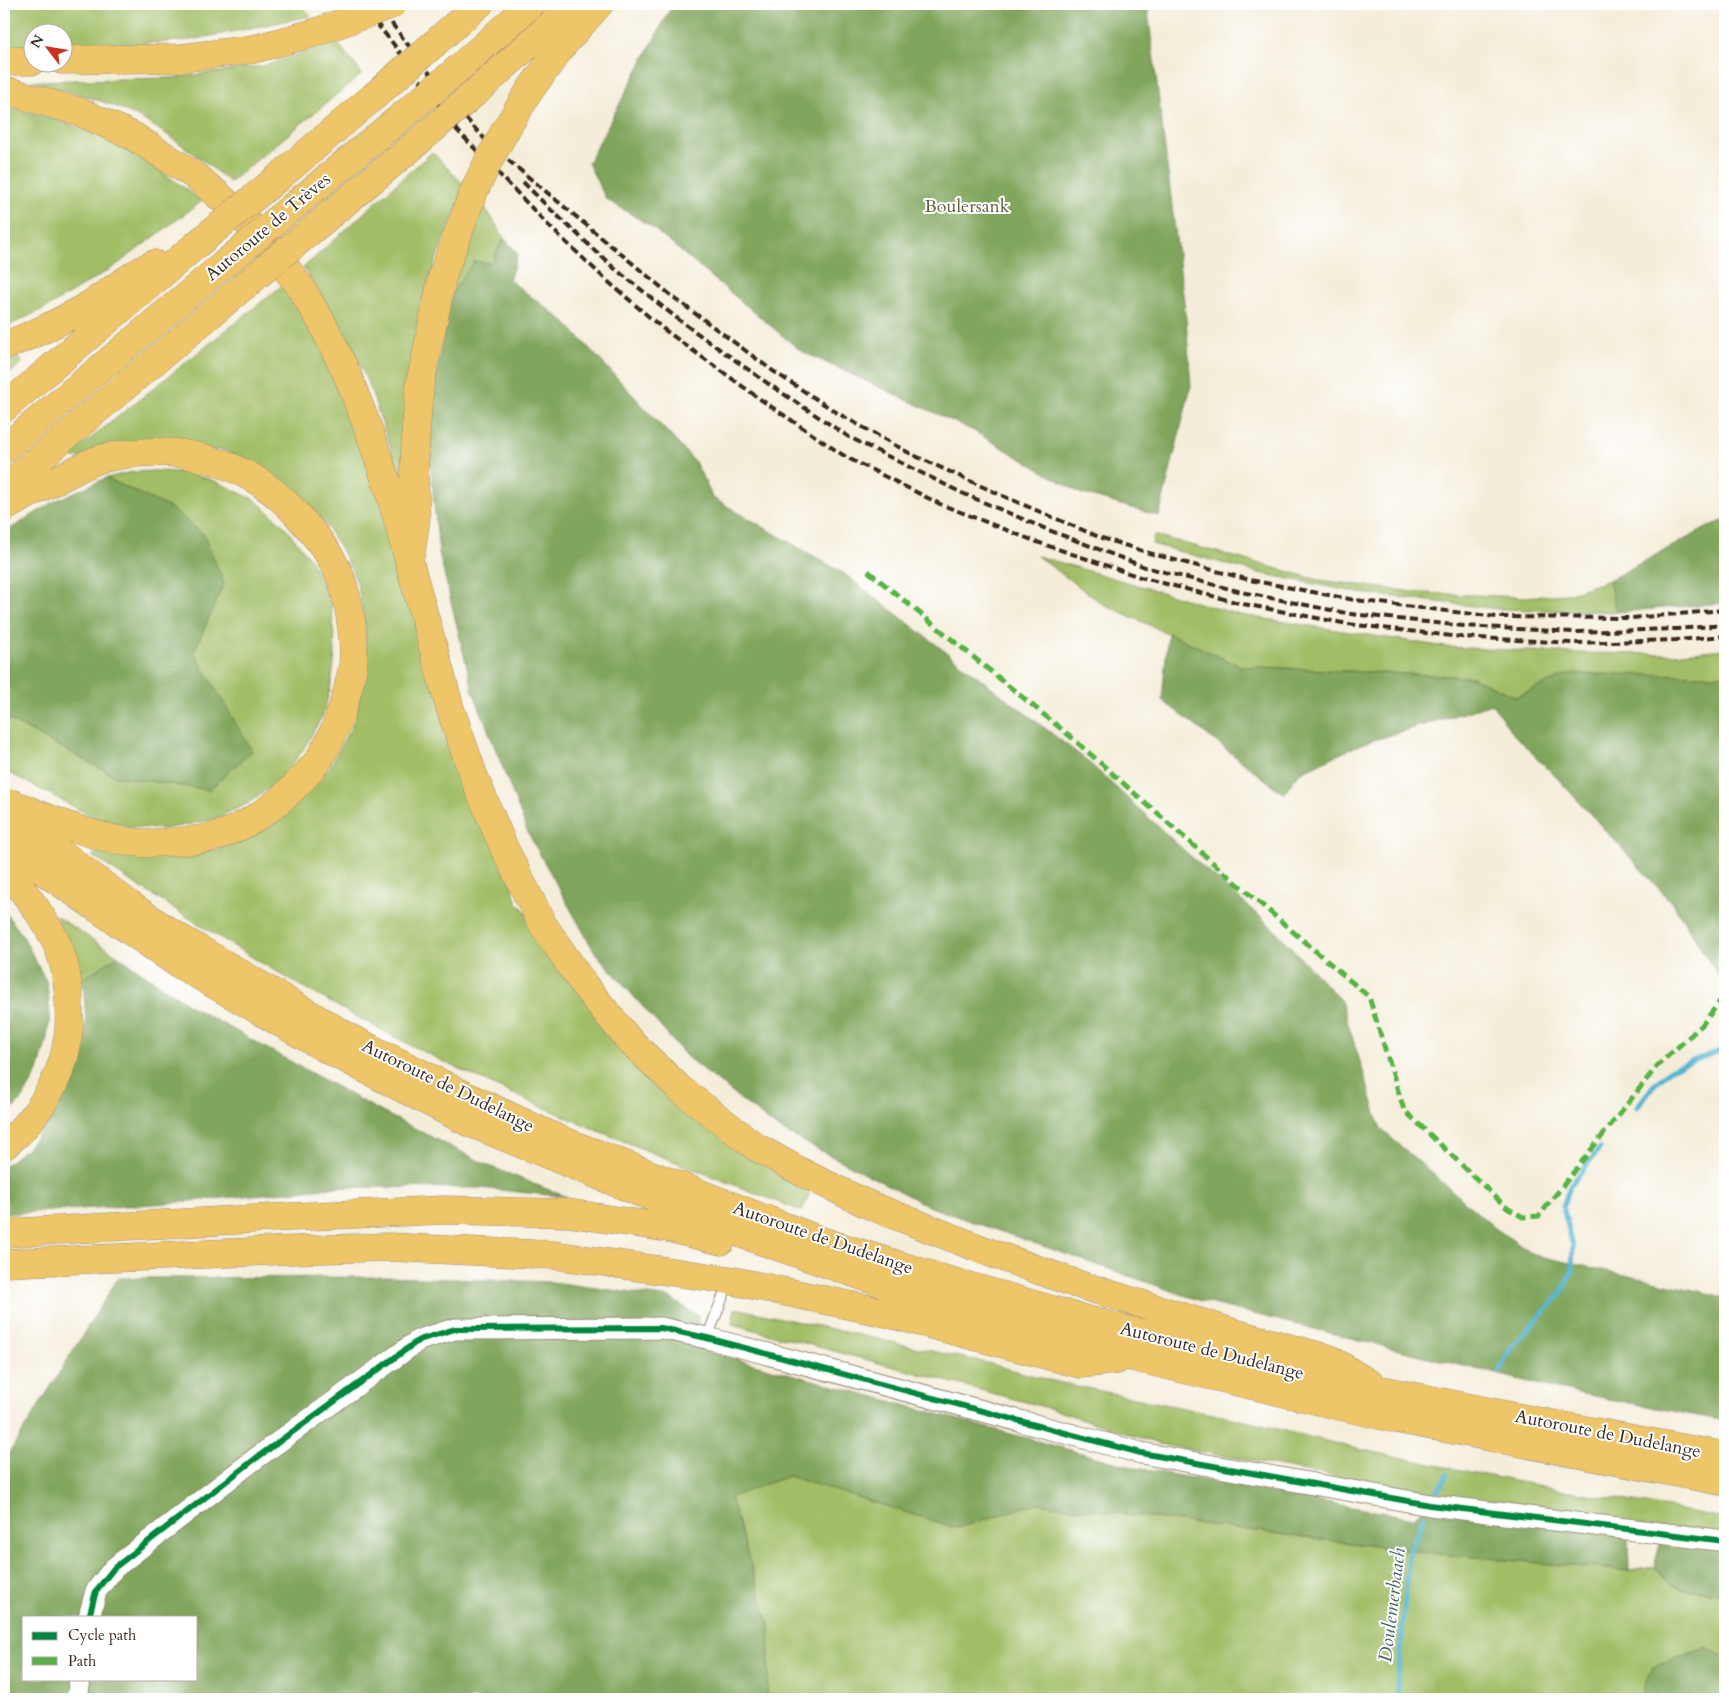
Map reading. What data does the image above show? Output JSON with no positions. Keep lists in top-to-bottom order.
{
  "streets": {
    "highway": ["Autoroute de Trèves", "Autoroute de Dudelange"]
  },
  "water": ["Doulemerbaach"],
  "parks": ["Boulersank"],
  "legend": ["Cycle path", "Path"],
  "north": "top left"
}
